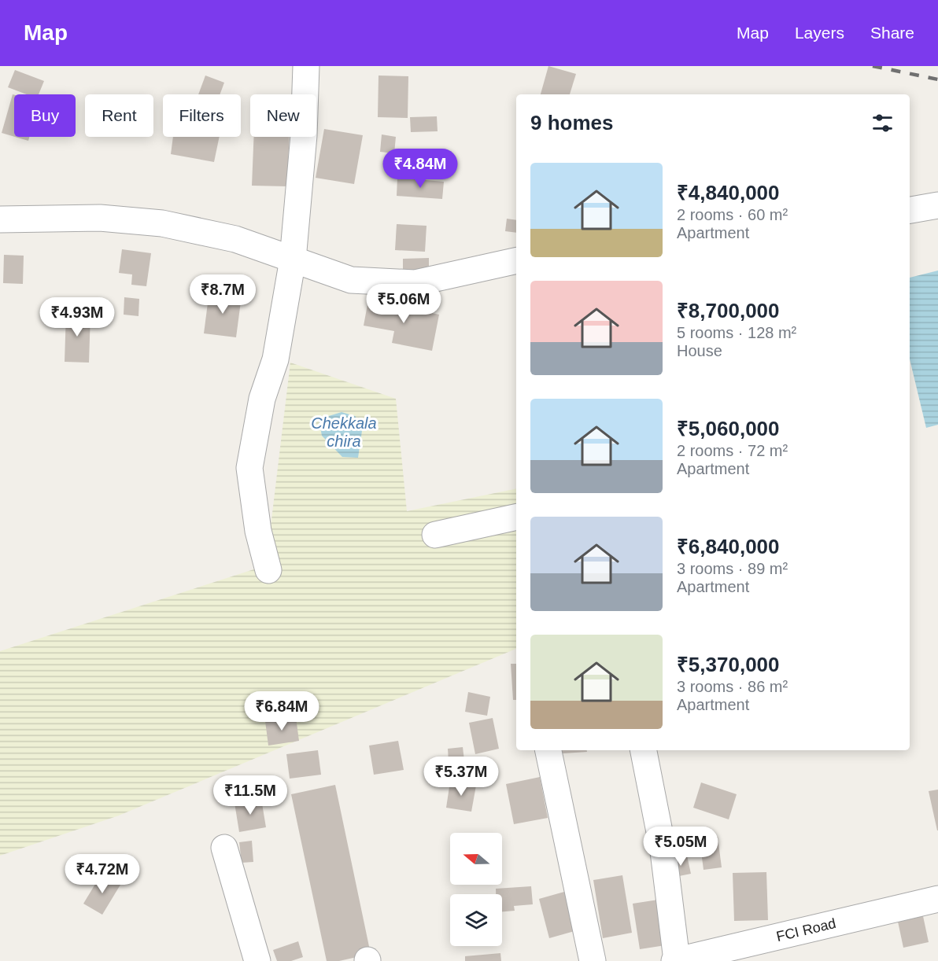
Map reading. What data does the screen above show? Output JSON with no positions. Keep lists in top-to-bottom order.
{
  "streets": {
    "street": ["FCI Road"]
  },
  "water": ["Chekkala chira"],
  "north": "left",
  "page": {
    "header": "Map",
    "nav": ["Map", "Layers", "Share"],
    "chip": [
      "Buy",
      "Rent",
      "Filters",
      "New"
    ],
    "heading": "9 homes",
    "price": [
      "₹4.84M",
      "₹8.7M",
      "₹5.06M",
      "₹4.93M",
      "₹6.84M",
      "₹5.37M",
      "₹11.5M",
      "₹5.05M",
      "₹4.72M"
    ],
    "list": [
      {
        "name": "₹4,840,000",
        "note": "2 rooms · 60 m² · Apartment"
      },
      {
        "name": "₹8,700,000",
        "note": "5 rooms · 128 m² · House"
      },
      {
        "name": "₹5,060,000",
        "note": "2 rooms · 72 m² · Apartment"
      },
      {
        "name": "₹6,840,000",
        "note": "3 rooms · 89 m² · Apartment"
      },
      {
        "name": "₹5,370,000",
        "note": "3 rooms · 86 m² · Apartment"
      }
    ]
  }
}
